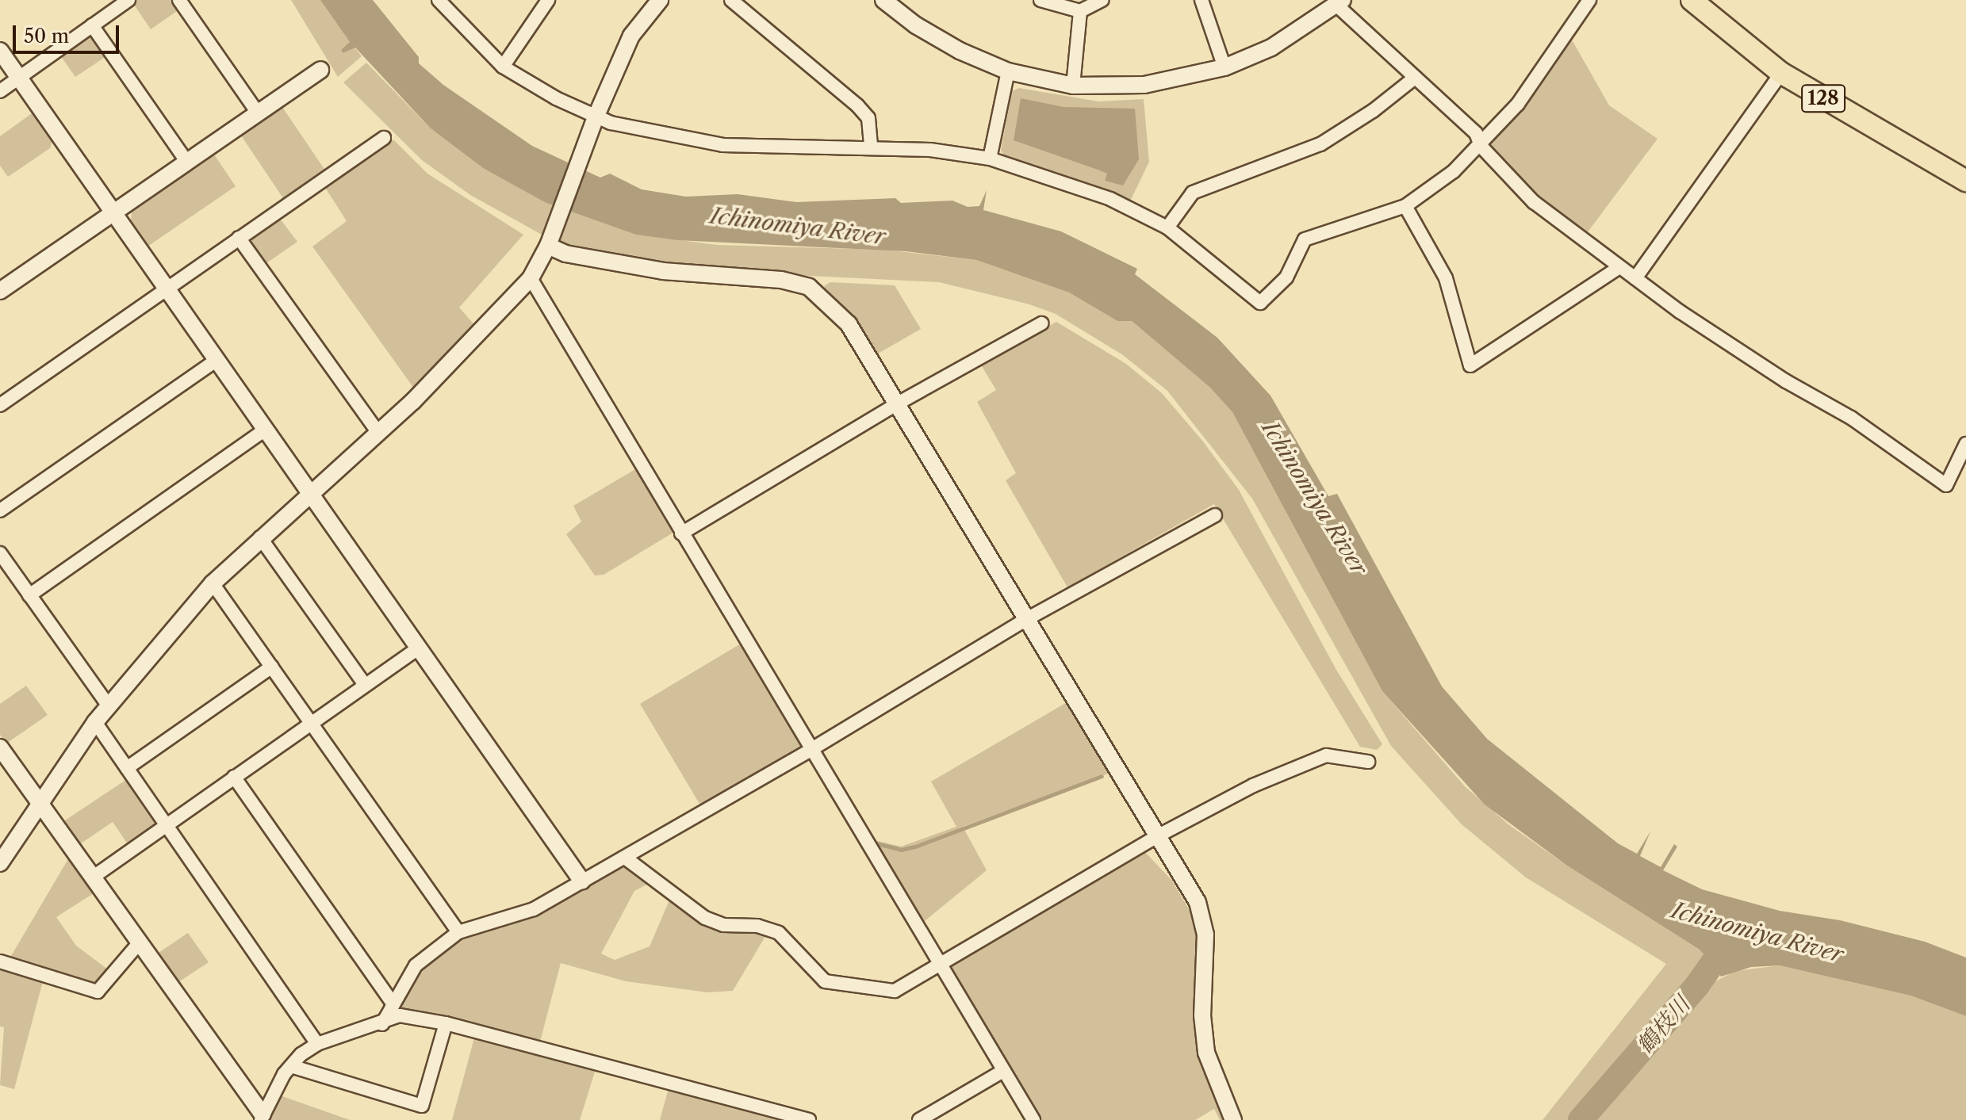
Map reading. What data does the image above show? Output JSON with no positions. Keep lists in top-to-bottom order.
{
  "streets": {
    "highway": ["128"]
  },
  "water": ["Ichinomiya River", "鶴枝川"],
  "scale_bar": "50 m"
}
